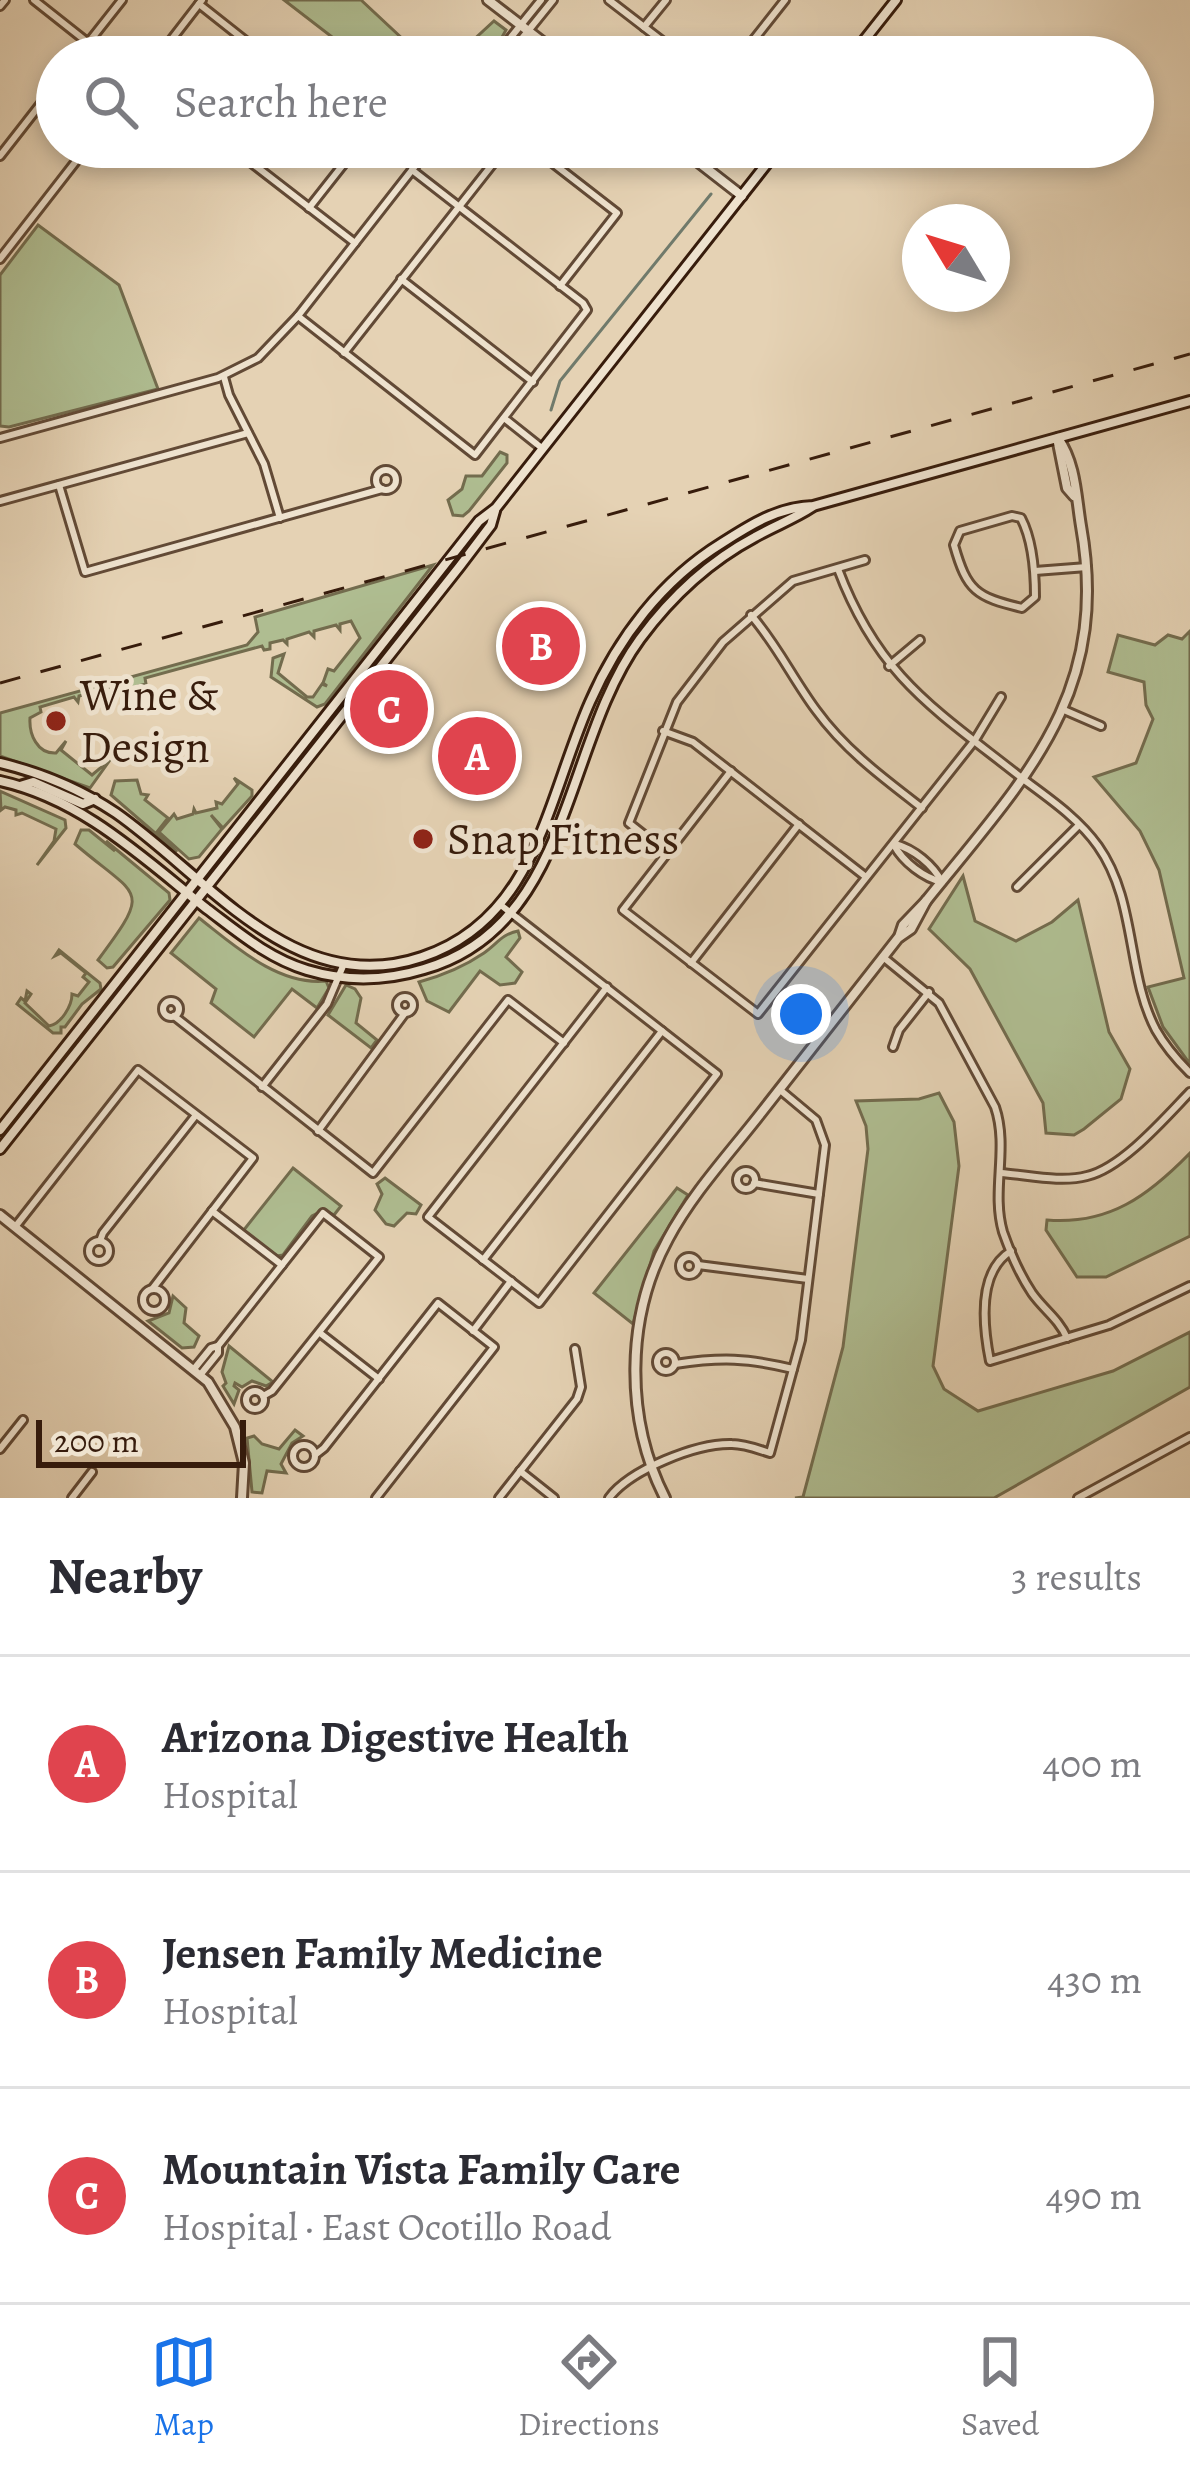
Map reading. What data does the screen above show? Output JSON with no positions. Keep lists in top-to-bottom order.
{
  "places": ["Wine & Design", "Snap Fitness"],
  "scale_bar": "200 m",
  "north": "top left",
  "page": {
    "search": "Search here",
    "pins": ["B", "C", "A"],
    "scale": "200 m",
    "heading": ["Nearby", "3 results"],
    "list": [
      {
        "mark": "A",
        "name": "Arizona Digestive Health",
        "note": "Hospital",
        "value": "400 m"
      },
      {
        "mark": "B",
        "name": "Jensen Family Medicine",
        "note": "Hospital",
        "value": "430 m"
      },
      {
        "mark": "C",
        "name": "Mountain Vista Family Care",
        "note": "Hospital · East Ocotillo Road",
        "value": "490 m"
      }
    ],
    "nav": ["Map", "Directions", "Saved"]
  }
}
